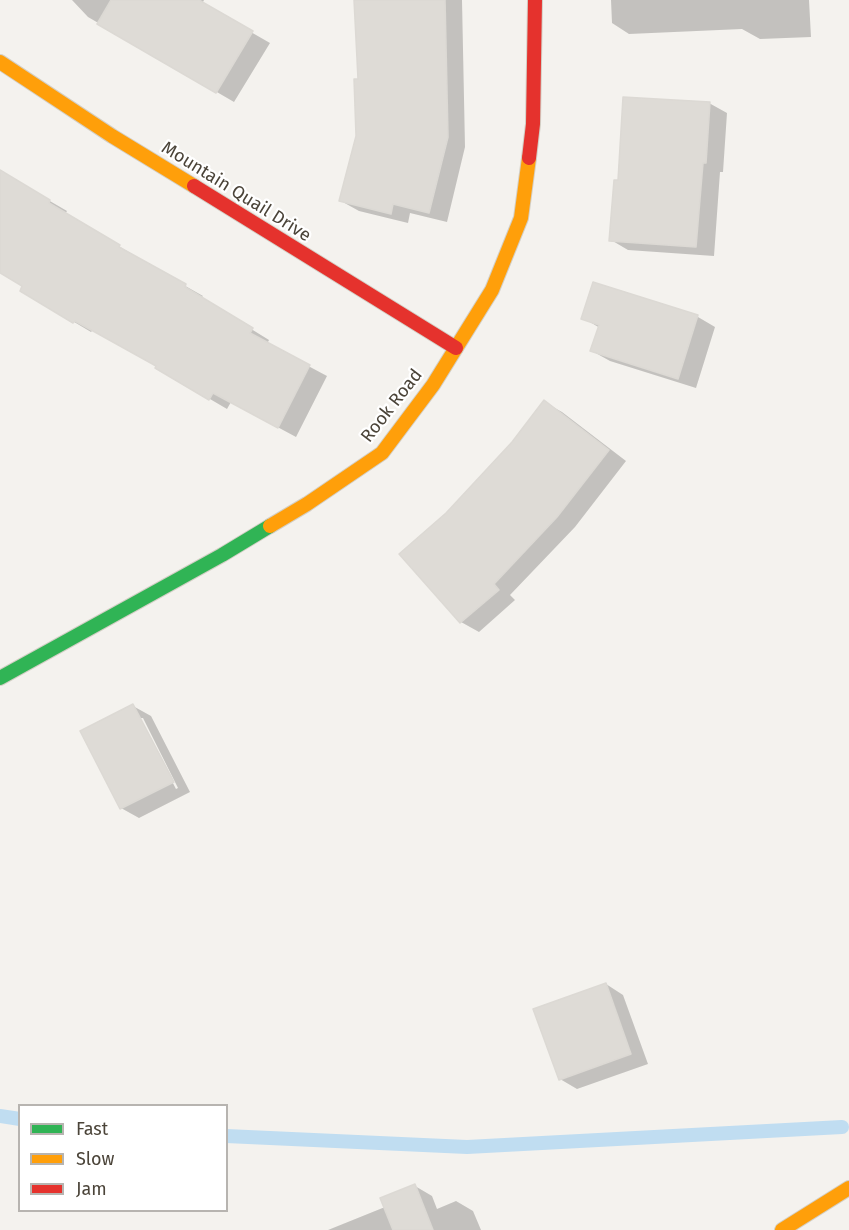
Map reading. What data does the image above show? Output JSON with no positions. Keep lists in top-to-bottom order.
{
  "streets": {
    "street": ["Mountain Quail Drive", "Rook Road"]
  },
  "crossings": [
    ["Mountain Quail Drive", "Rook Road"]
  ],
  "legend": ["Fast", "Slow", "Jam"]
}
